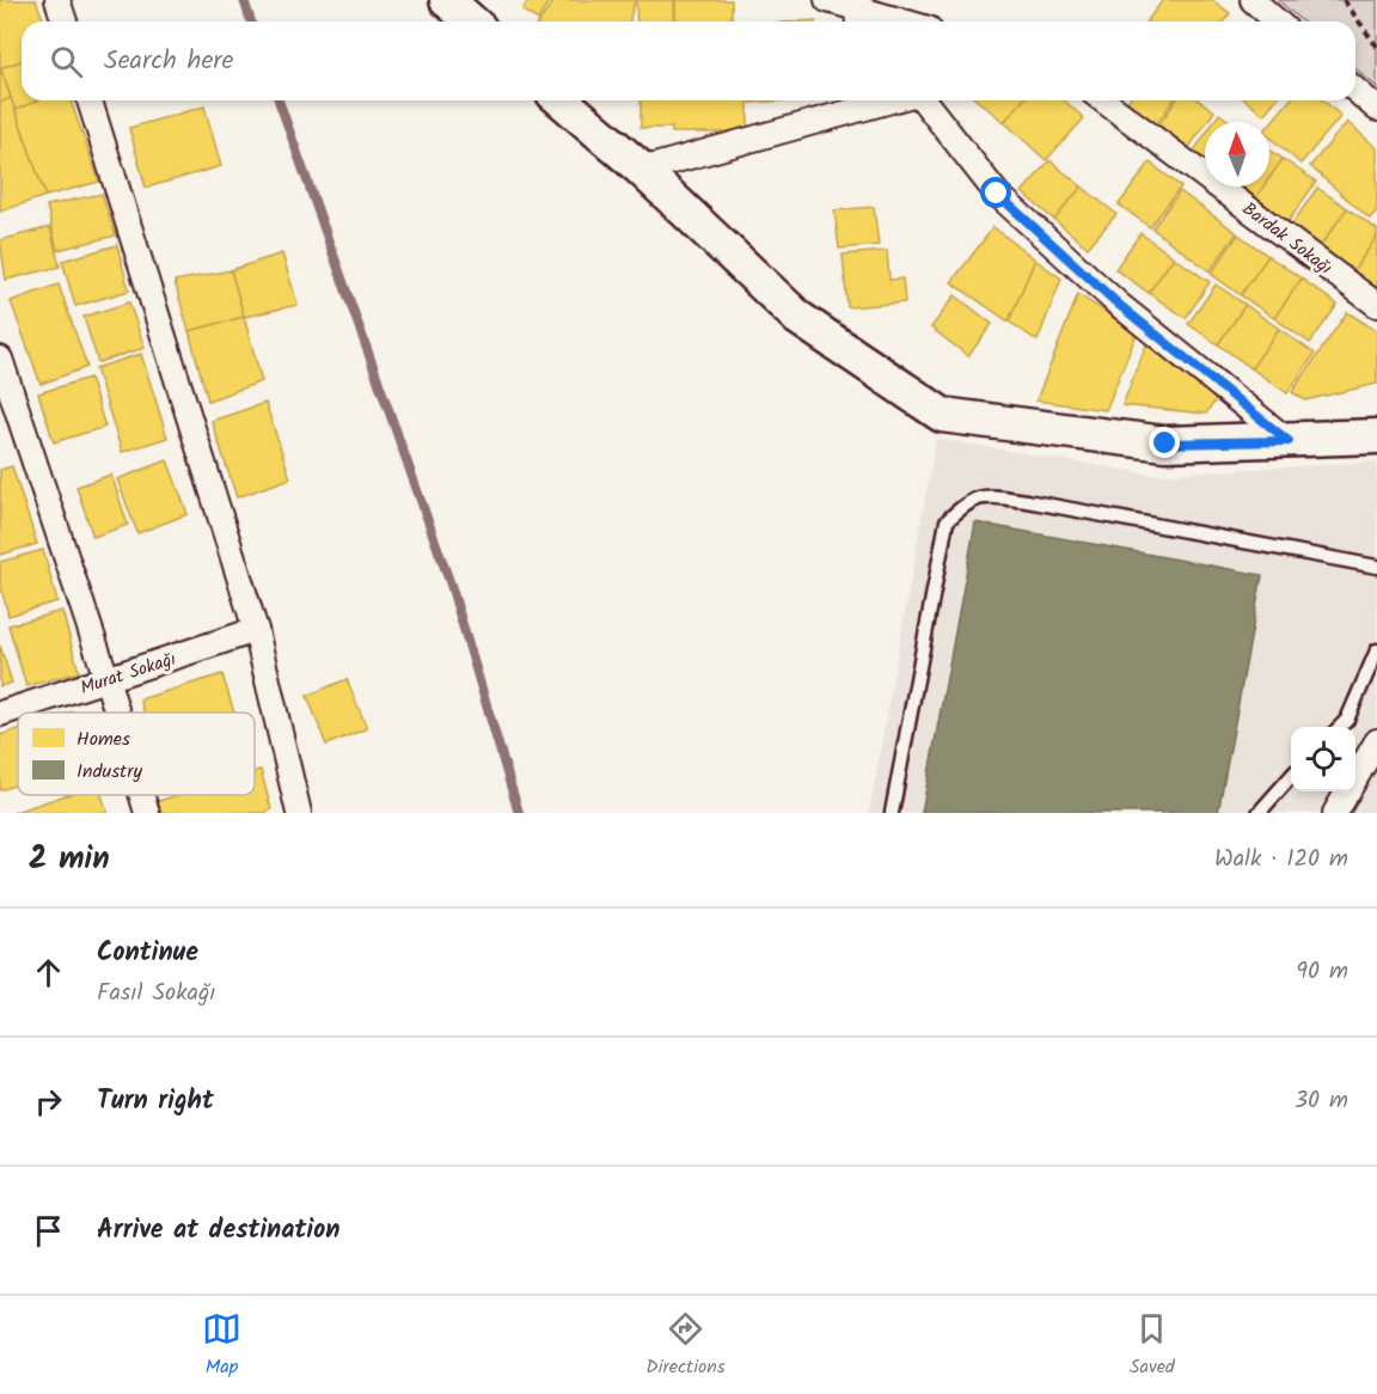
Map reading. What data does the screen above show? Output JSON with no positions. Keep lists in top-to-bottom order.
{
  "streets": {
    "street": ["Bardak Sokağı", "Murat Sokağı"]
  },
  "legend": ["Homes", "Industry"],
  "north": "top",
  "page": {
    "search": "Search here",
    "heading": ["2 min", "Walk · 120 m"],
    "list": [
      ["Continue", "Fasıl Sokağı", "90 m"],
      ["Turn right", "30 m"],
      "Arrive at destination"
    ],
    "nav": ["Map", "Directions", "Saved"]
  }
}
